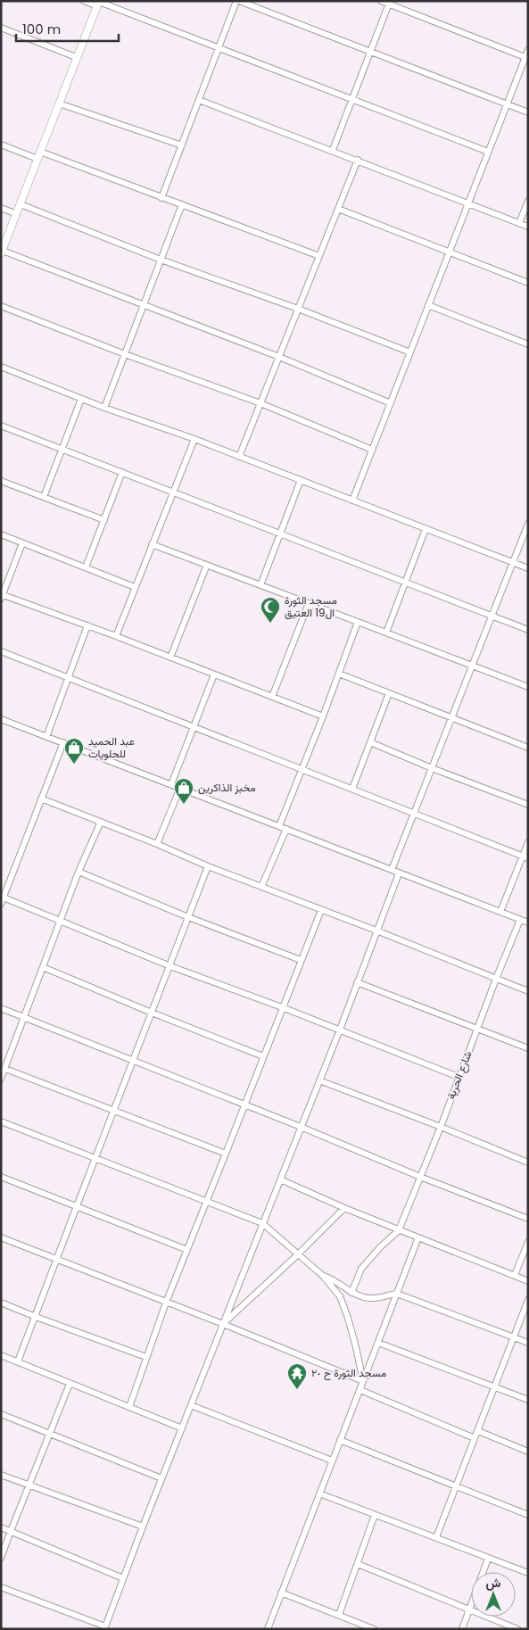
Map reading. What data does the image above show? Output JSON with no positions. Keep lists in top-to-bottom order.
{
  "streets": {
    "street": ["شارع الحرية"]
  },
  "places": {
    "mosque": ["مسجد الثورة ال19 العتيق"],
    "shop": ["عبد الحميد للحلويات", "مخبز الذاكرين"],
    "temple": ["مسجد الثورة ح ٢٠"]
  },
  "scale_bar": "100 m",
  "north": "top"
}
